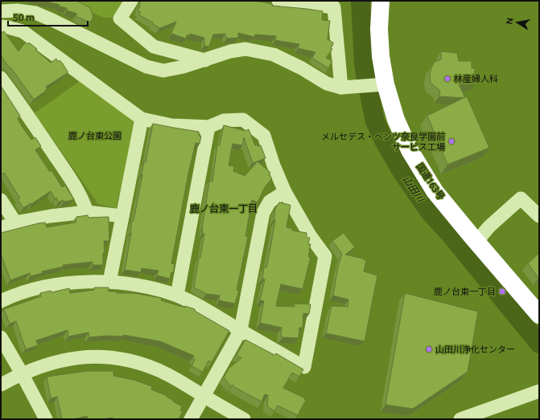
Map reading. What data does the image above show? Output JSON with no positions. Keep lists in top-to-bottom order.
{
  "streets": {
    "highway": ["国道163号"]
  },
  "districts": ["鹿ノ台東一丁目"],
  "water": ["山田川"],
  "parks": ["鹿ノ台東公園"],
  "places": {
    "other": ["林産婦人科", "メルセデス・ベンツ奈良学園前 サービス工場", "山田川浄化センター"],
    "transit": ["鹿ノ台東一丁目"]
  },
  "scale_bar": "50 m",
  "north": "left"
}
